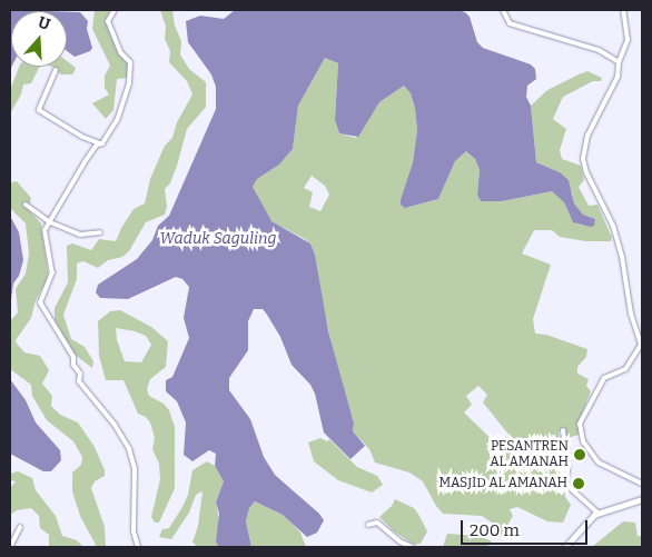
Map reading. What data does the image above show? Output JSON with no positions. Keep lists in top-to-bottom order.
{
  "water": ["Waduk Saguling"],
  "places": ["PESANTREN AL AMANAH", "MASJID AL AMANAH"],
  "scale_bar": "200 m",
  "north": "top"
}
